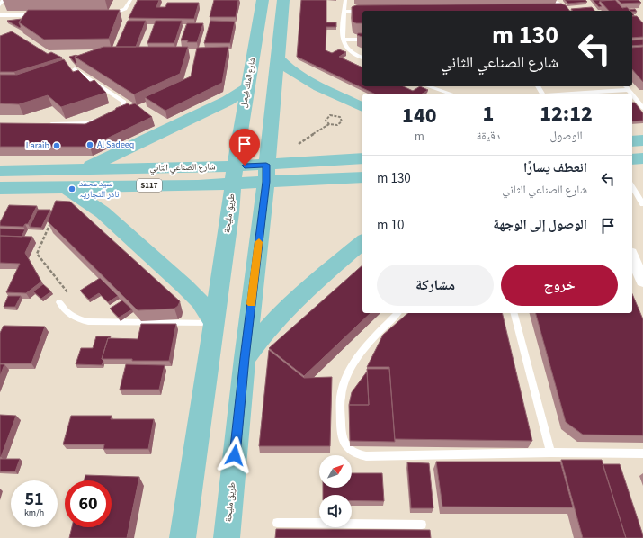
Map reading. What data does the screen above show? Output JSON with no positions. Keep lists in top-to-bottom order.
{
  "streets": {
    "main road": [
      "شارع الملك فيصل",
      "شارع الصناعي الثاني",
      "S117",
      "طريق مليحة"
    ]
  },
  "crossings": [
    ["شارع الملك فيصل", "شارع الصناعي الثاني"],
    ["شارع الملك فيصل", "طريق مليحة"],
    ["شارع الصناعي الثاني", "طريق مليحة"]
  ],
  "places": ["Al Sadeeq", "Laraib", "سید محمد نادر التجاریہ"],
  "north": "top right",
  "page": {
    "turn": ["130 m", "شارع الصناعي الثاني"],
    "eta": [
      "12:12",
      "الوصول",
      "1",
      "دقيقة",
      "140",
      "m"
    ],
    "list": [
      {
        "name": "انعطف يسارًا",
        "note": "شارع الصناعي الثاني",
        "value": "130 m"
      },
      {
        "name": "الوصول إلى الوجهة",
        "value": "10 m"
      }
    ],
    "buttons": ["خروج", "مشاركة"],
    "speed": "51 km/h",
    "limit": "60"
  }
}
